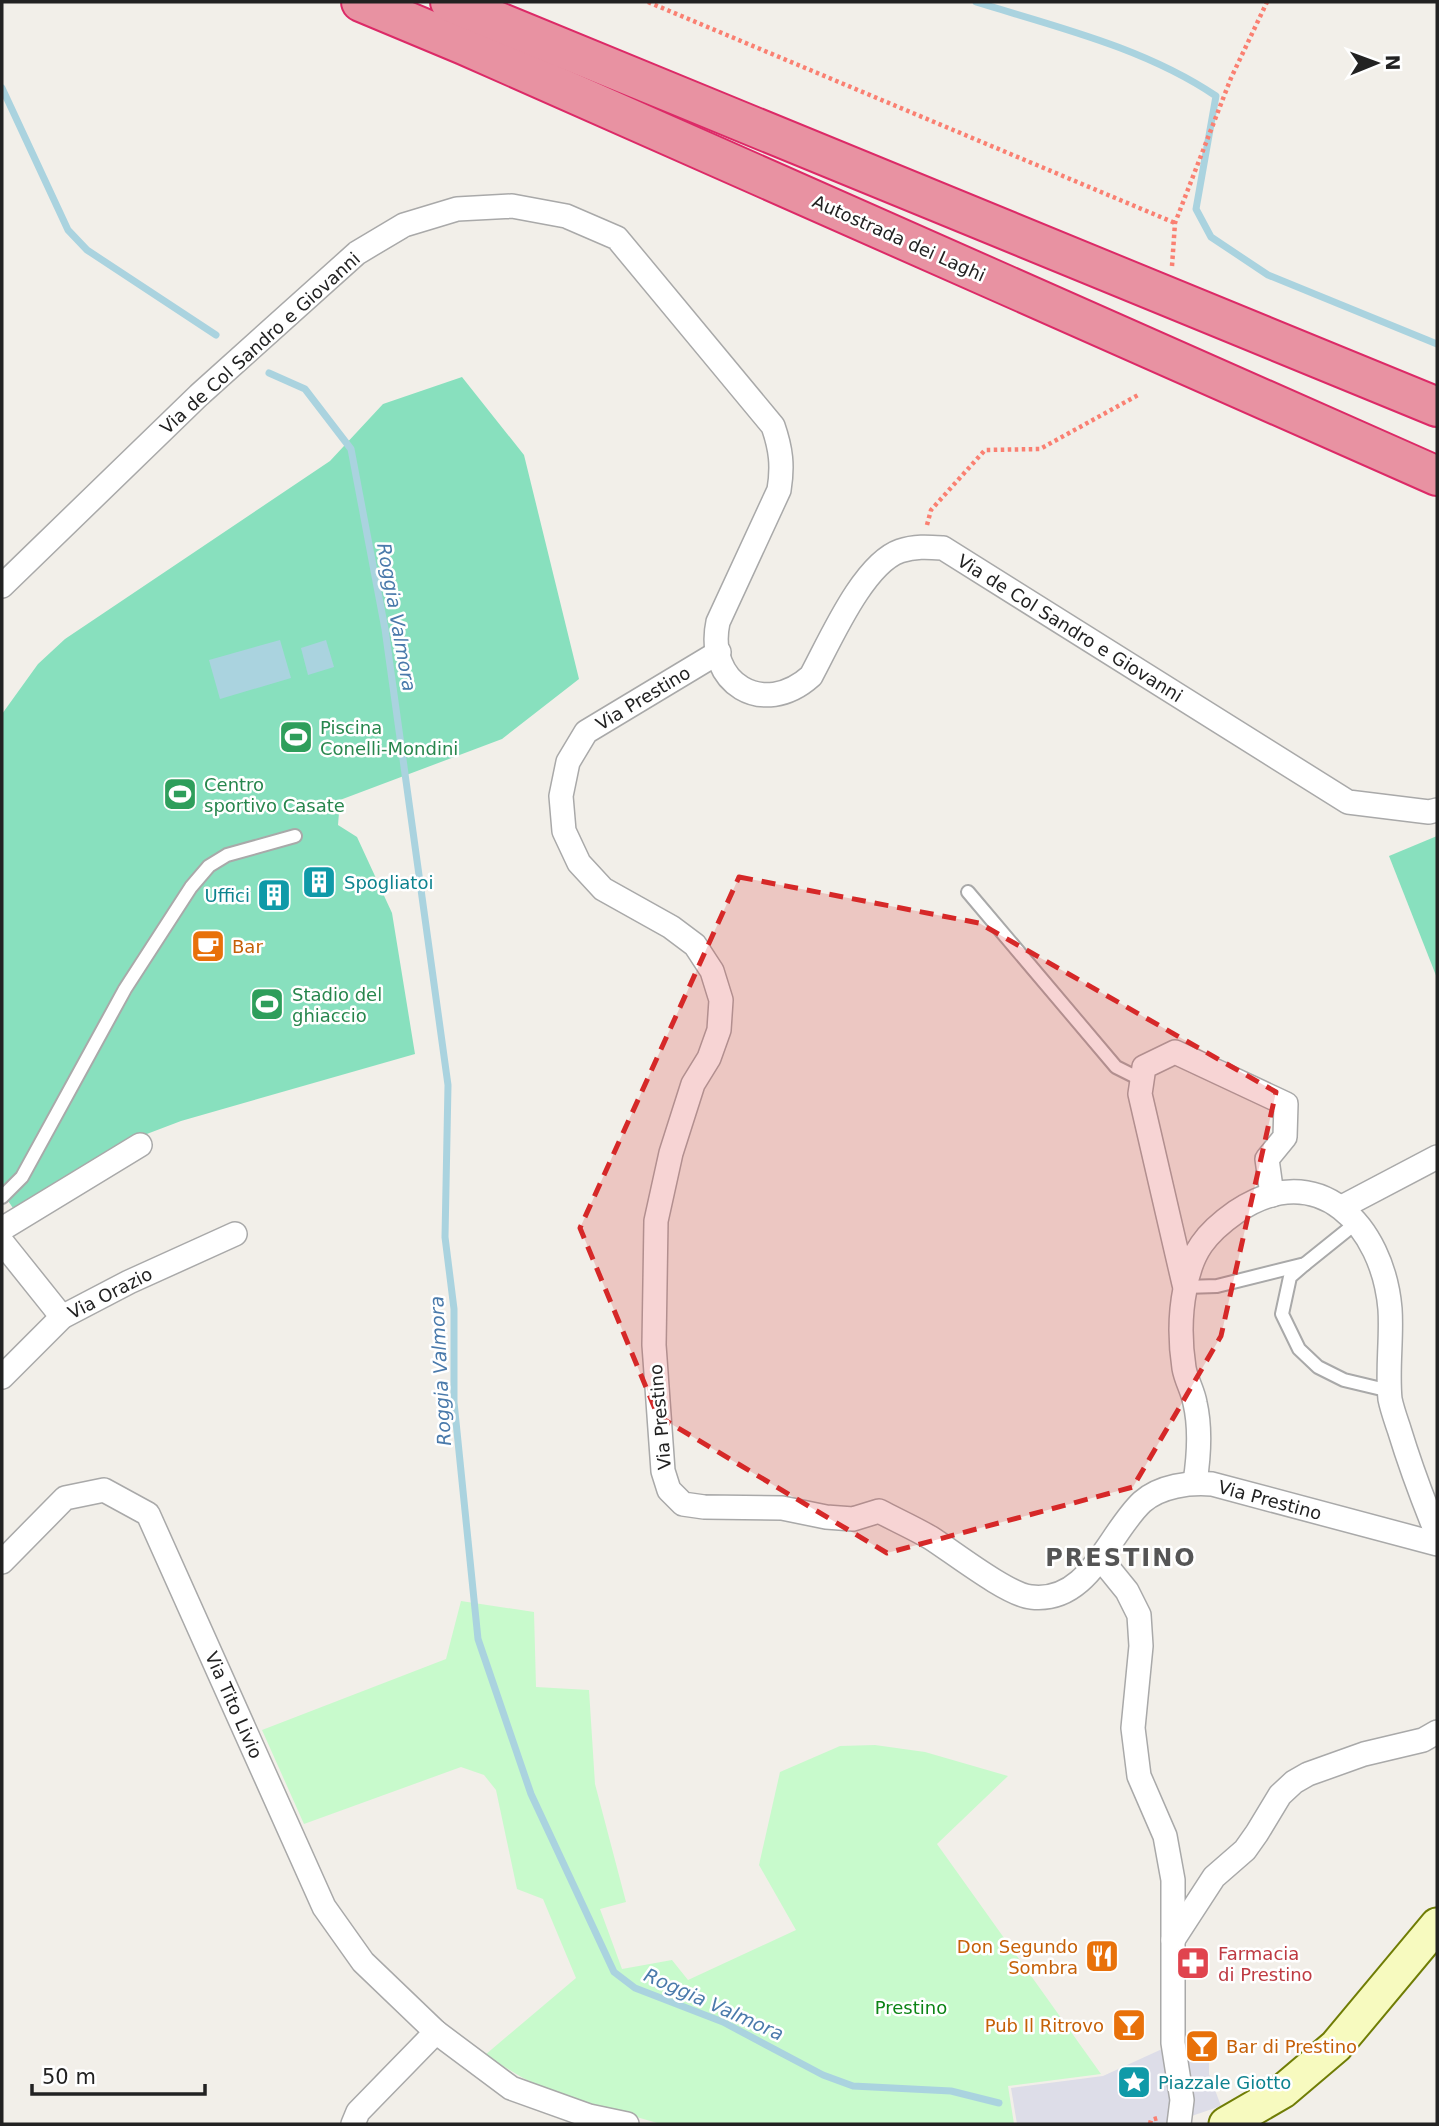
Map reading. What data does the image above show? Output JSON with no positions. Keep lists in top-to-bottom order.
{
  "streets": {
    "highway": ["Autostrada dei Laghi"],
    "street": [
      "Via de Col Sandro e Giovanni",
      "Via Prestino",
      "Via Orazio",
      "Via Tito Livio"
    ]
  },
  "crossings": [
    ["Via de Col Sandro e Giovanni", "Via Prestino"]
  ],
  "districts": ["PRESTINO"],
  "water": ["Roggia Valmora"],
  "parks": ["Prestino"],
  "places": {
    "sports": ["Piscina Conelli-Mondini", "Centro sportivo Casate", "Stadio del ghiaccio"],
    "building": ["Spogliatoi", "Uffici"],
    "cafe": ["Bar"],
    "restaurant": ["Don Segundo Sombra"],
    "pharmacy": ["Farmacia di Prestino"],
    "bar": ["Pub Il Ritrovo", "Bar di Prestino"],
    "place": ["Piazzale Giotto"]
  },
  "scale_bar": "50 m",
  "north": "right"
}
